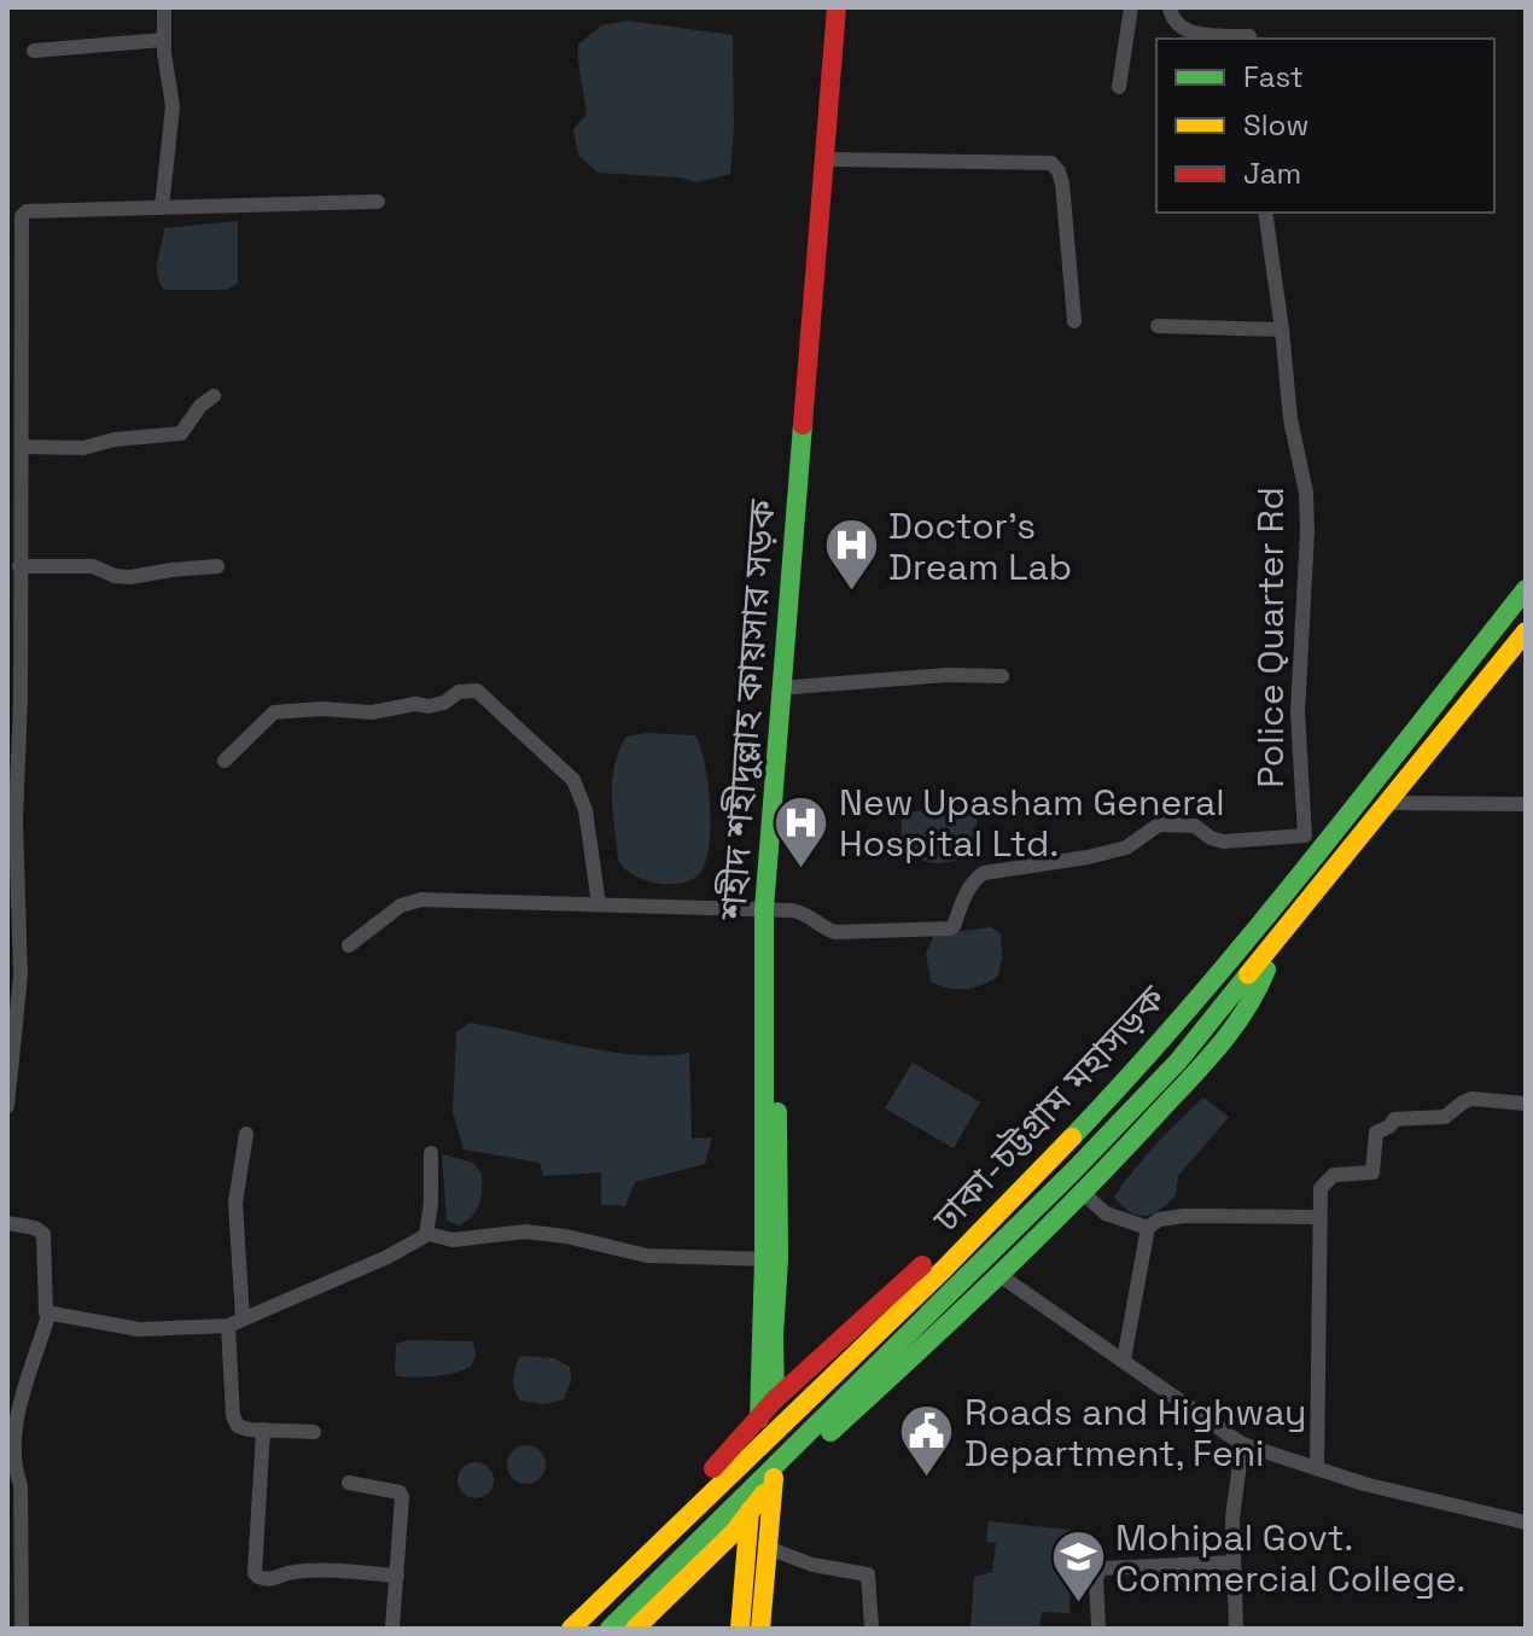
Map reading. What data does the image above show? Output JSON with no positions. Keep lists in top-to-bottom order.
{
  "streets": {
    "main road": ["শহীদ শহীদুল্লাহ কায়সার সড়ক", "ঢাকা-চট্টগ্রাম মহাসড়ক"],
    "street": ["Police Quarter Rd"]
  },
  "crossings": [
    ["Police Quarter Rd", "শহীদ শহীদুল্লাহ কায়সার সড়ক"]
  ],
  "places": {
    "hospital": ["Doctor's Dream Lab", "New Upasham General Hospital Ltd."],
    "public building": ["Roads and Highway Department, Feni"],
    "school or university": ["Mohipal Govt. Commercial College."]
  },
  "legend": ["Fast", "Slow", "Jam"]
}
